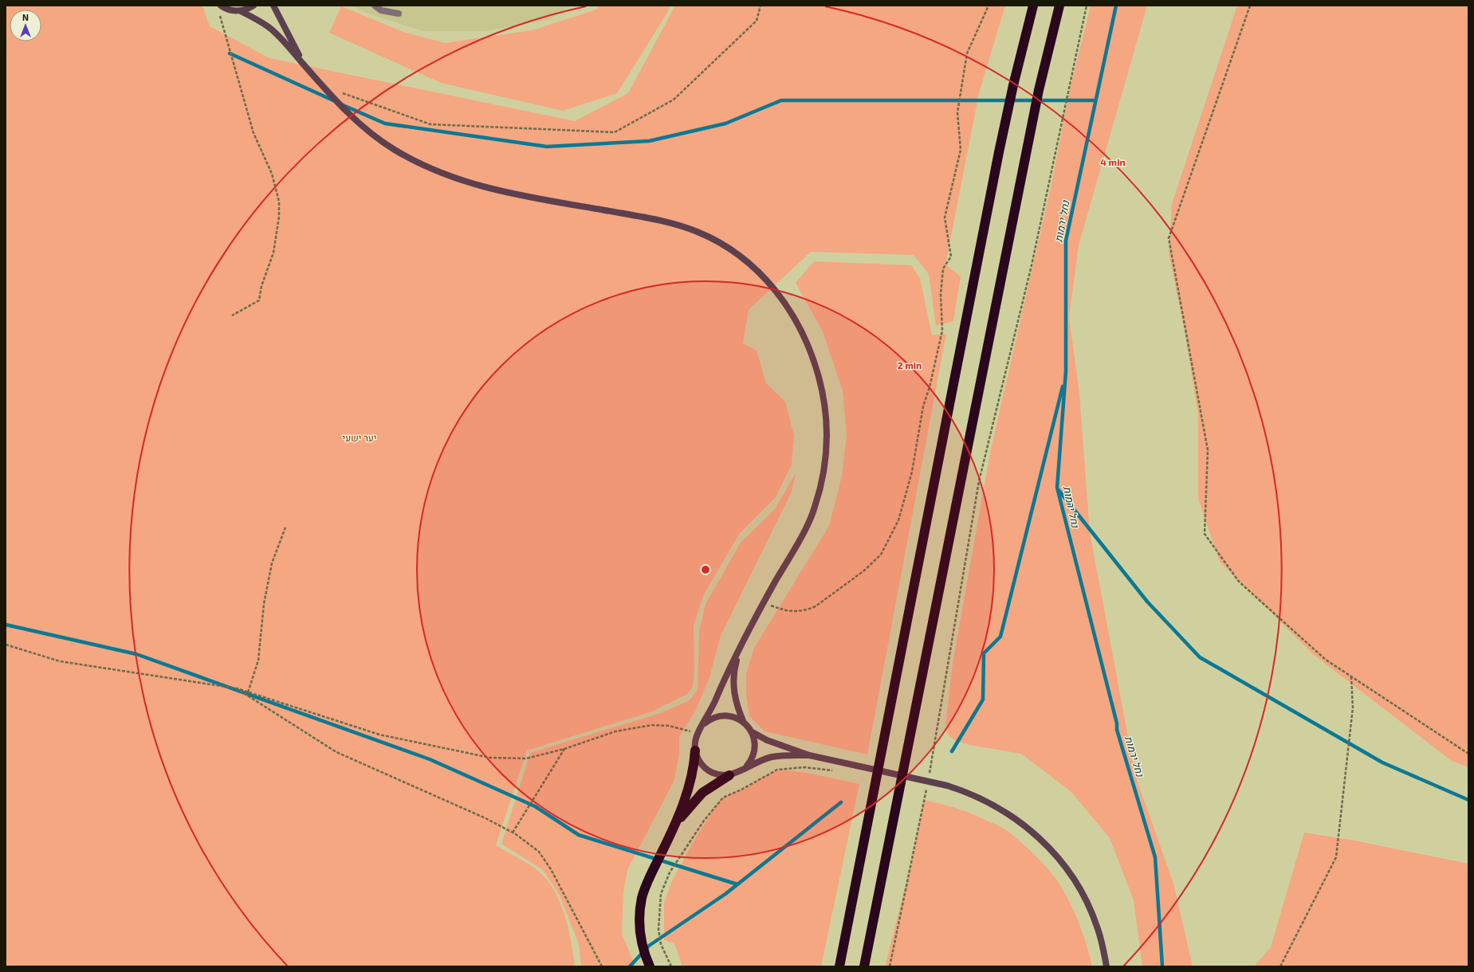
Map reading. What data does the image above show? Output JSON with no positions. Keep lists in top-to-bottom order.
{
  "water": ["נחל ירמות"],
  "parks": ["יער ישעי"],
  "north": "top",
  "rings": ["4 min", "2 min"]
}
